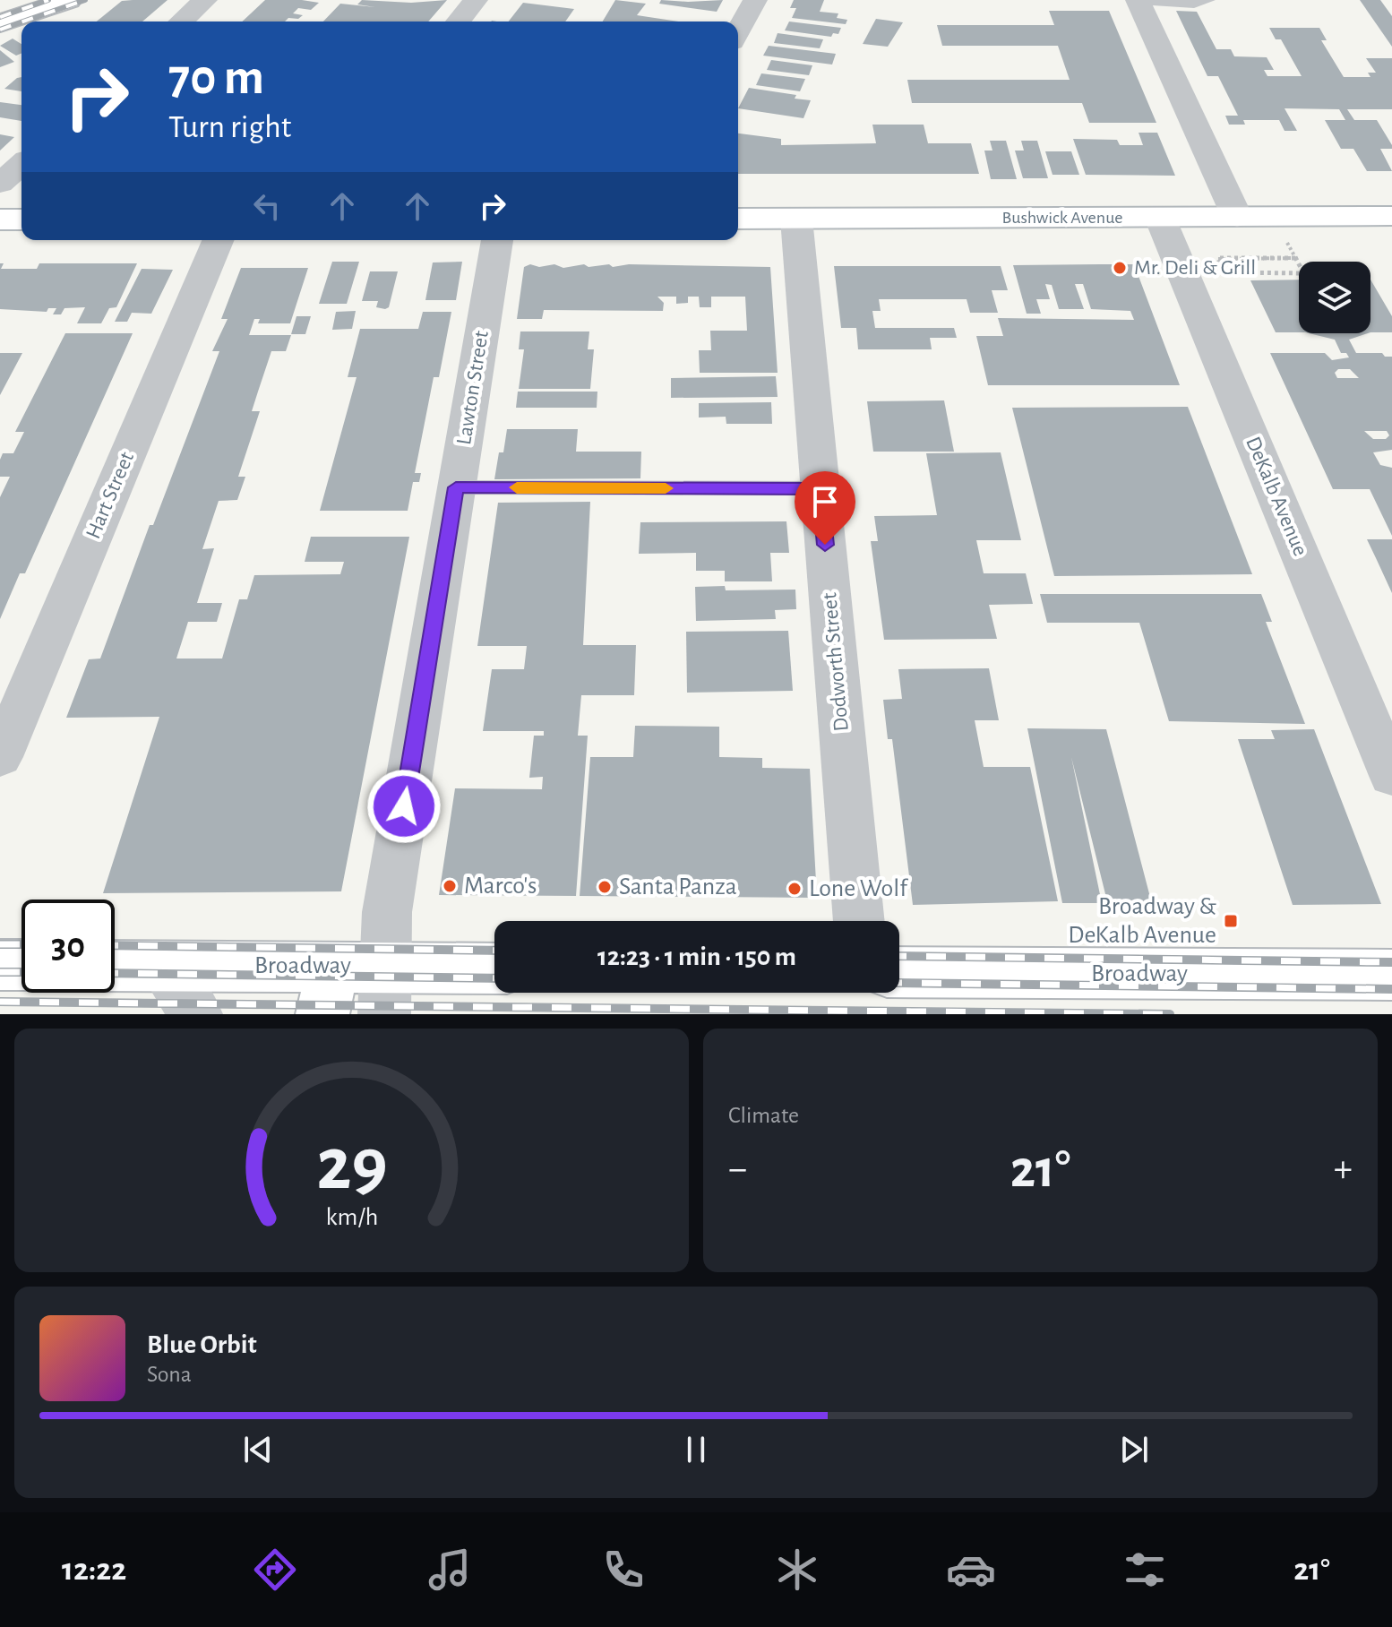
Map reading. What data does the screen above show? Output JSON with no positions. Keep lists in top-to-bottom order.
{
  "streets": {
    "main road": ["Bushwick Avenue", "Broadway"],
    "street": [
      "Lawton Street",
      "Hart Street",
      "DeKalb Avenue",
      "Dodworth Street"
    ]
  },
  "crossings": [
    ["Bushwick Avenue", "DeKalb Avenue"],
    ["Bushwick Avenue", "Dodworth Street"],
    ["Lawton Street", "Broadway"]
  ],
  "places": {
    "other": [
      "Mr. Deli & Grill",
      "Marco's",
      "Santa Panza",
      "Lone Wolf"
    ],
    "transit": ["Broadway & DeKalb Avenue"]
  },
  "page": {
    "turn": ["70 m", "Turn right"],
    "limit": "30",
    "trip": "12:23 · 1 min · 150 m",
    "tile": "Climate",
    "heat": ["−", "21°", "+"],
    "song": ["Blue Orbit", "Sona"],
    "tabs": ["12:22", "21°"],
    "gauge": ["29", "km/h"]
  }
}
